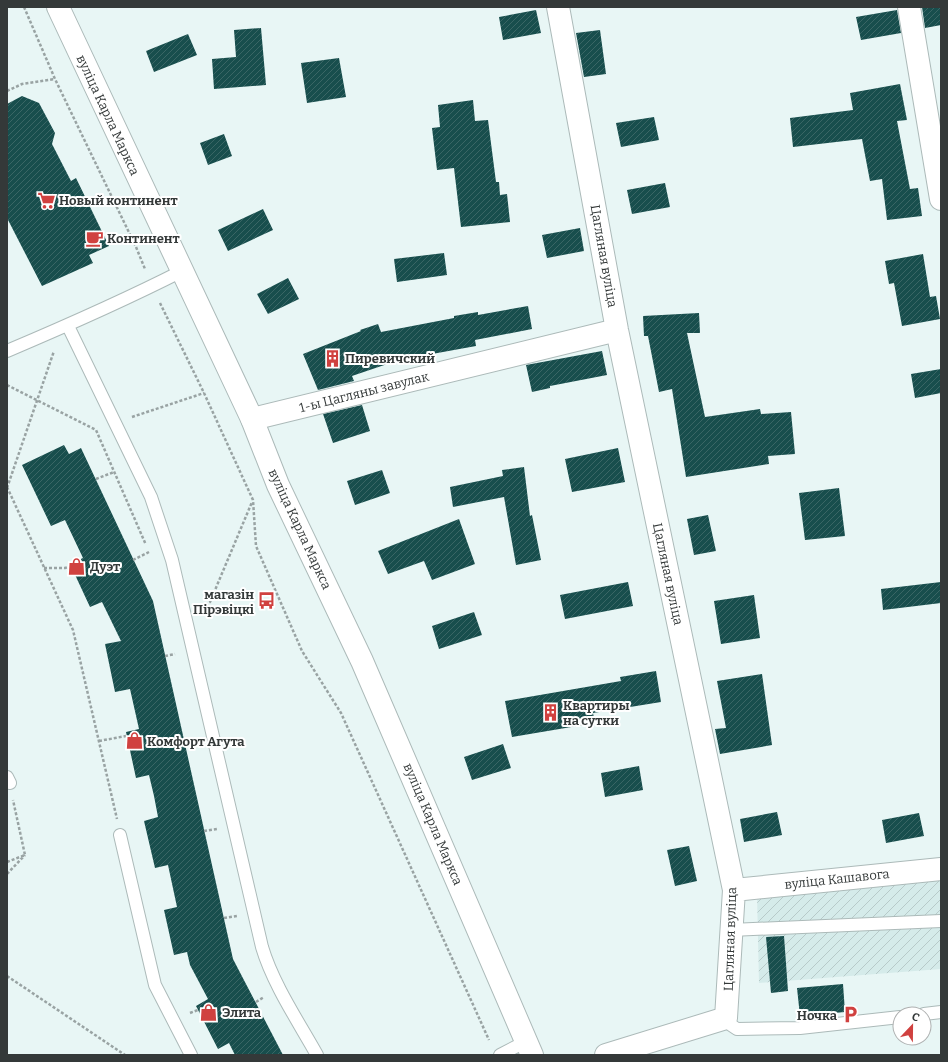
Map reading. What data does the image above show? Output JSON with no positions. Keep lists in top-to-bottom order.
{
  "streets": {
    "street": [
      "вуліца Карла Маркса",
      "Цагляная вуліца",
      "1-ы Цагляны завулак",
      "вуліца Кашавога"
    ]
  },
  "crossings": [
    ["вуліца Карла Маркса", "1-ы Цагляны завулак"],
    ["Цагляная вуліца", "1-ы Цагляны завулак"],
    ["Цагляная вуліца", "вуліца Кашавога"]
  ],
  "places": {
    "supermarket": ["Новый континент"],
    "cafe": ["Континент"],
    "building": ["Пиревичский", "Квартиры на сутки"],
    "shop": ["Дуэт", "Комфорт Агута", "Элита"],
    "bus stop": ["магазін Пірэвіцкі"],
    "parking": ["Ночка"]
  },
  "north": "top"
}
